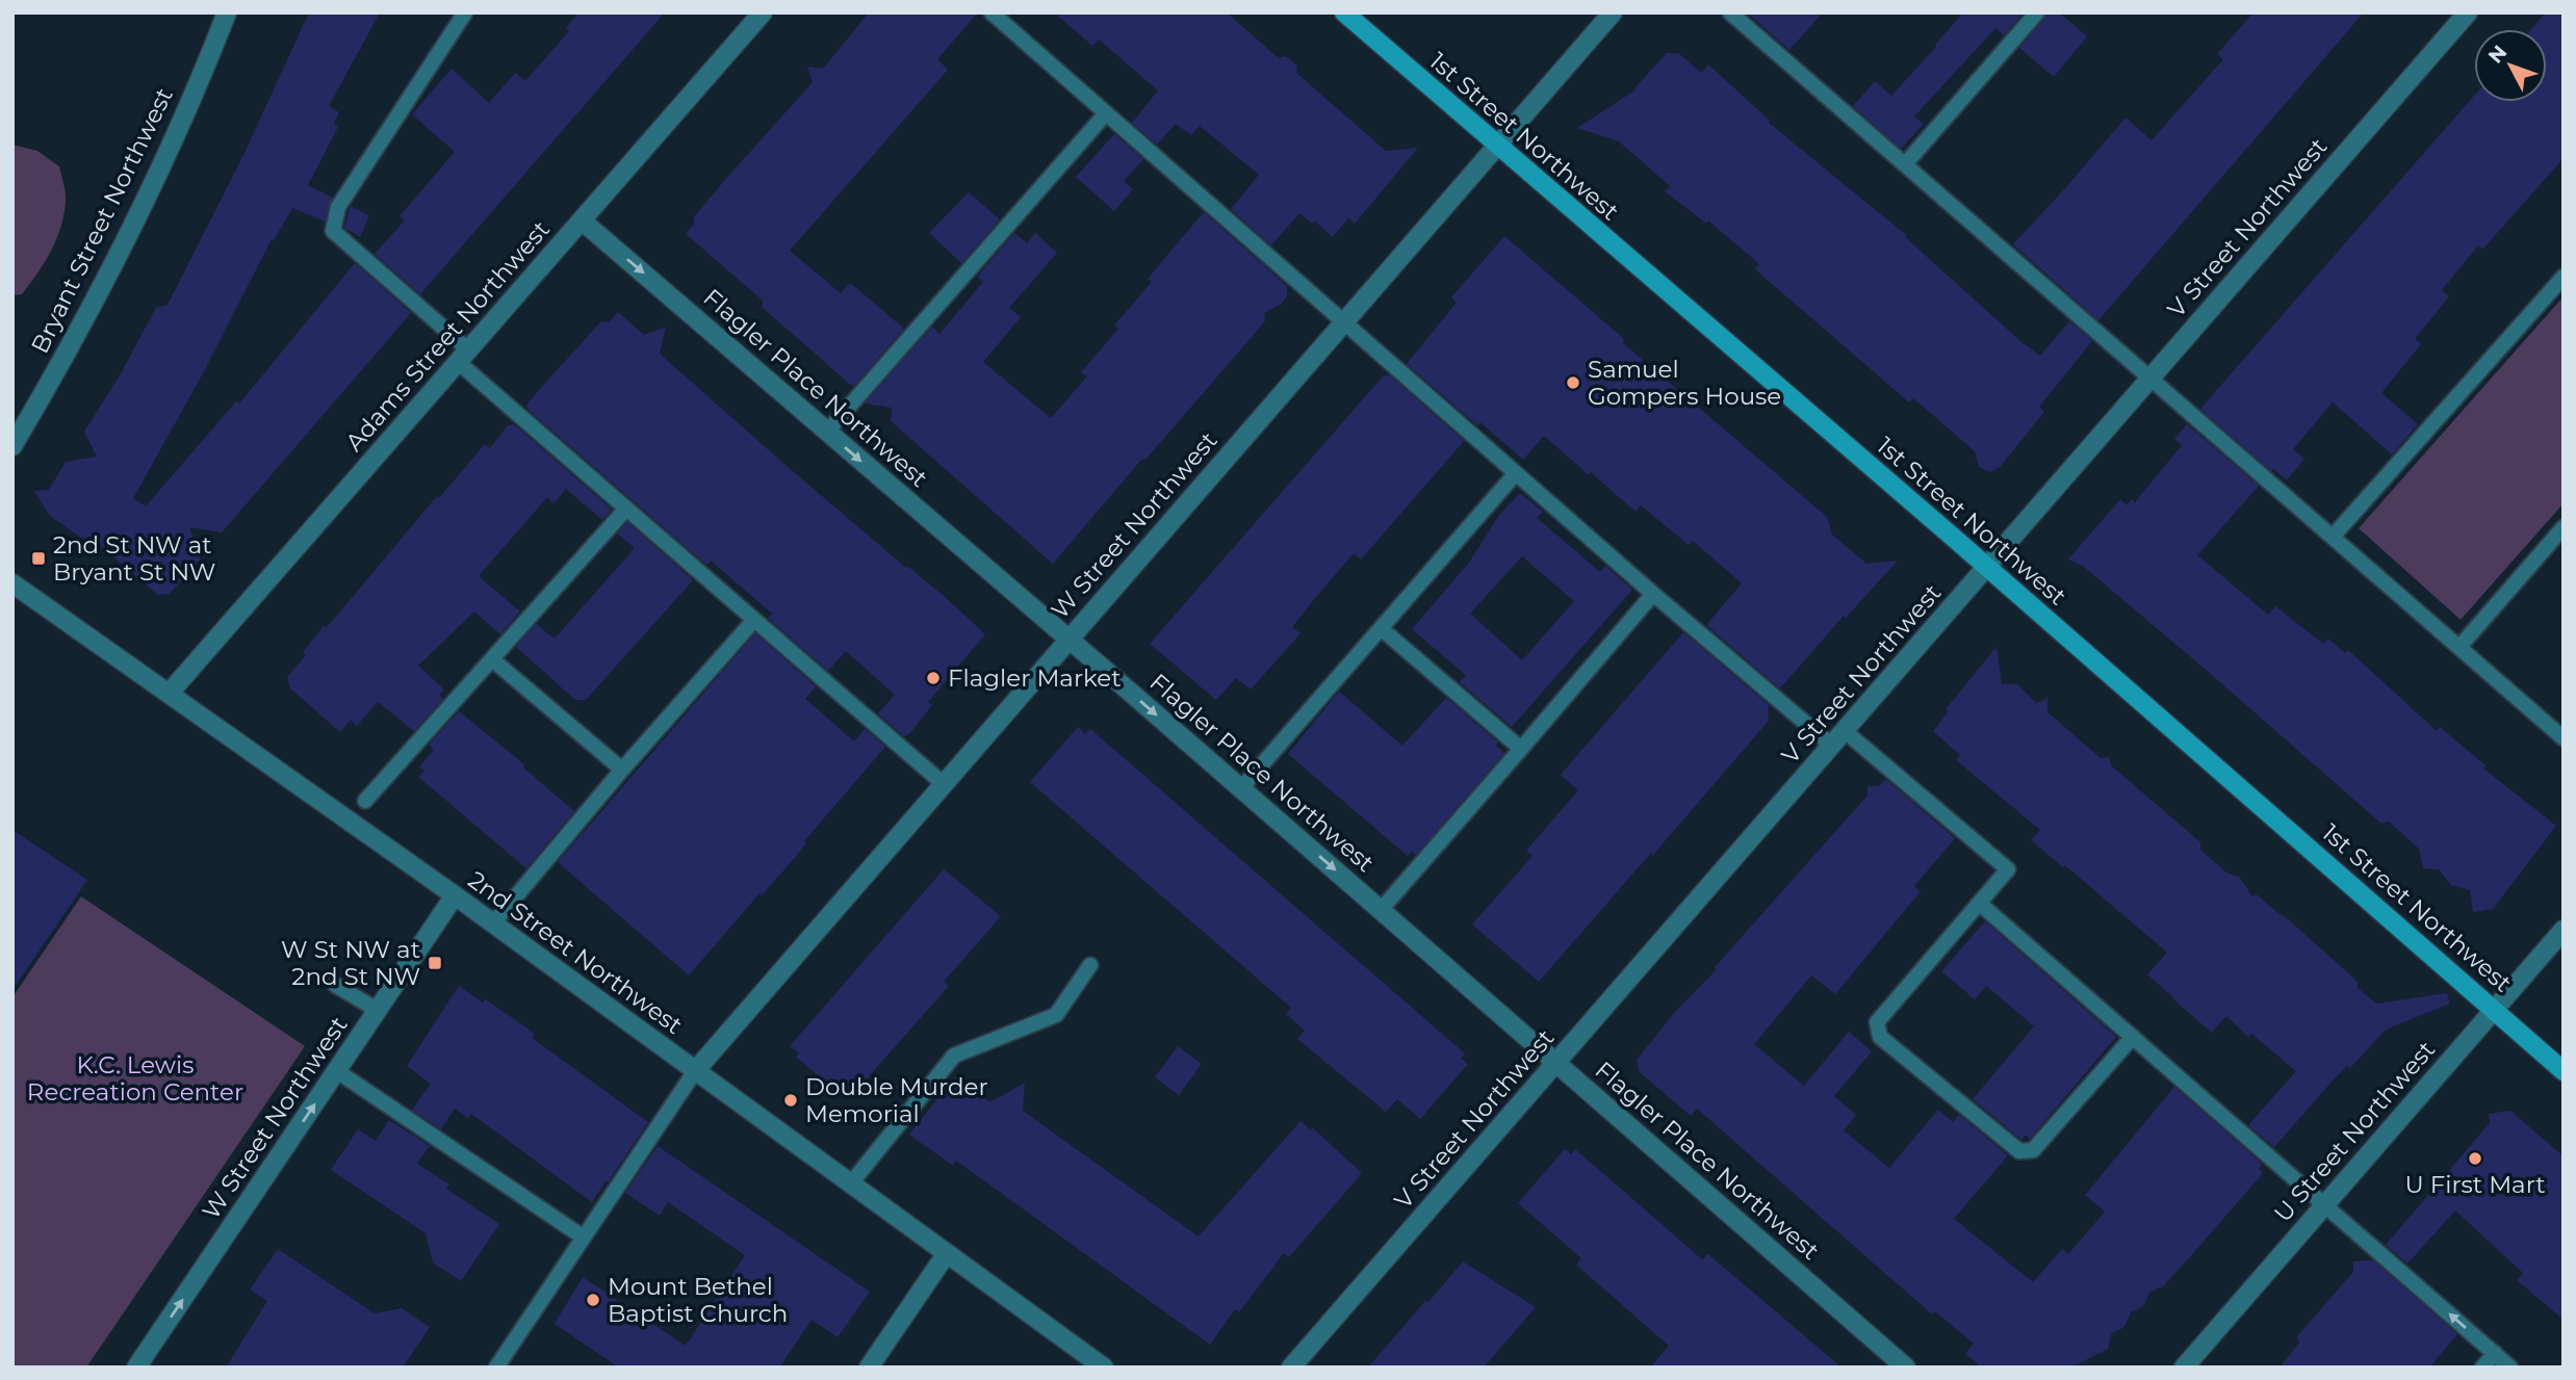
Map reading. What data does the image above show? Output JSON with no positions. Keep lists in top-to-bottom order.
{
  "streets": {
    "street": [
      "1st Street Northwest",
      "Bryant Street Northwest",
      "V Street Northwest",
      "Adams Street Northwest",
      "Flagler Place Northwest",
      "W Street Northwest",
      "2nd Street Northwest",
      "U Street Northwest"
    ]
  },
  "crossings": [
    ["1st Street Northwest", "V Street Northwest"],
    ["1st Street Northwest", "W Street Northwest"],
    ["1st Street Northwest", "U Street Northwest"],
    ["V Street Northwest", "Flagler Place Northwest"],
    ["Adams Street Northwest", "Flagler Place Northwest"],
    ["Adams Street Northwest", "2nd Street Northwest"],
    ["Flagler Place Northwest", "W Street Northwest"],
    ["W Street Northwest", "2nd Street Northwest"]
  ],
  "one_way": ["Flagler Place Northwest"],
  "parks": ["K.C. Lewis Recreation Center"],
  "places": {
    "other": [
      "Samuel Gompers House",
      "Flagler Market",
      "Double Murder Memorial",
      "U First Mart",
      "Mount Bethel Baptist Church"
    ],
    "transit": ["2nd St NW at Bryant St NW", "W St NW at 2nd St NW"]
  },
  "north": "top left"
}
